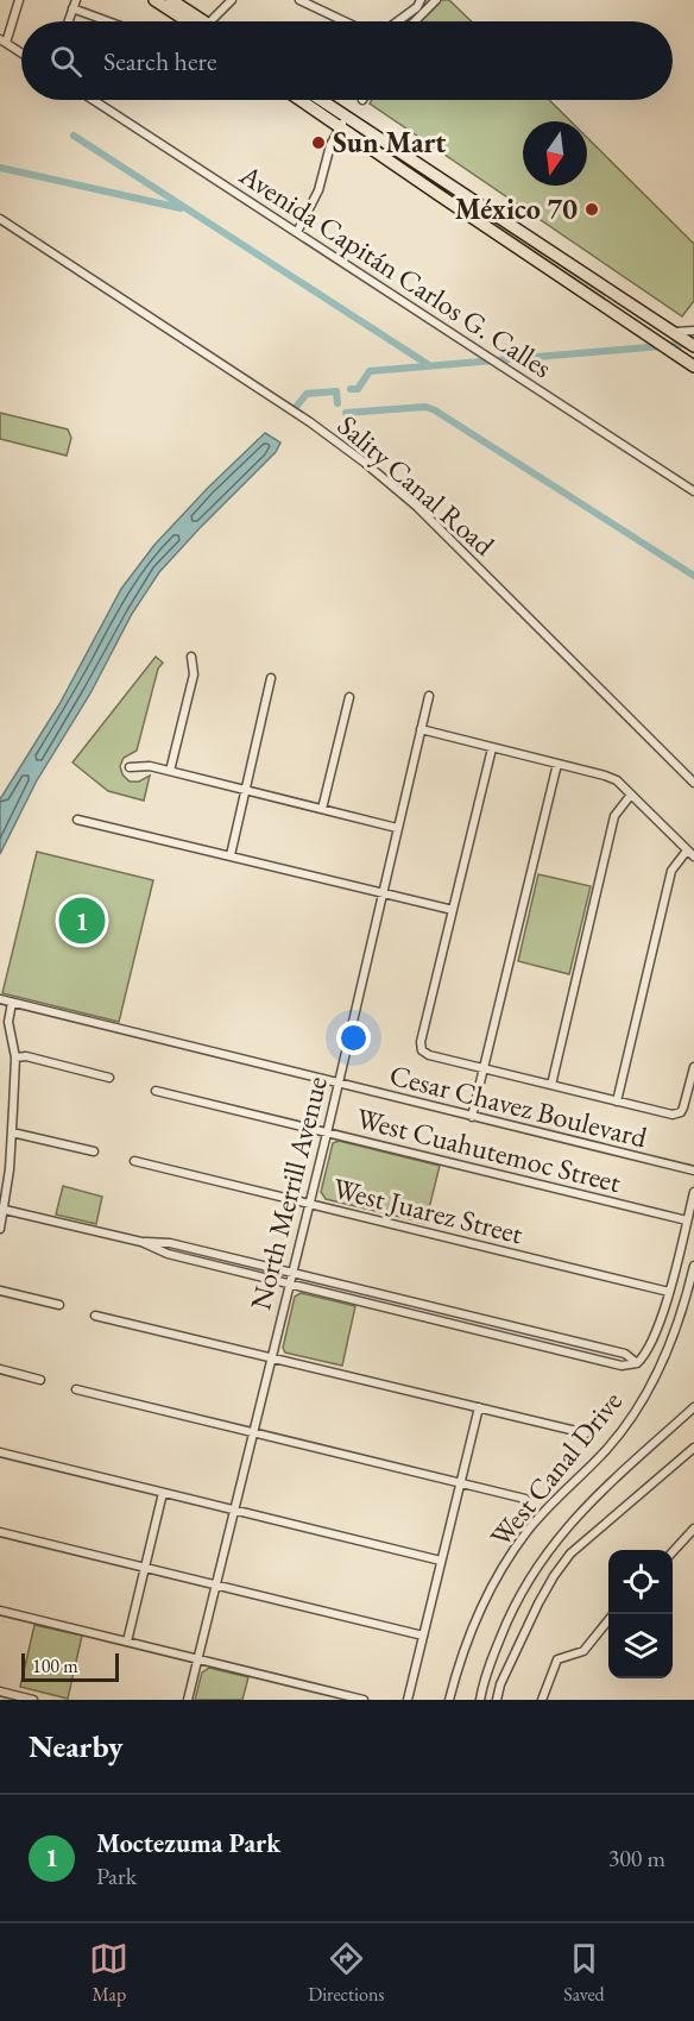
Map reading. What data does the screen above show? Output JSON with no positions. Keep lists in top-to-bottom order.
{
  "streets": {
    "street": [
      "Avenida Capitán Carlos G. Calles",
      "Sality Canal Road",
      "Cesar Chavez Boulevard",
      "West Cuahutemoc Street",
      "North Merrill Avenue",
      "West Juarez Street",
      "West Canal Drive"
    ]
  },
  "crossings": [
    ["Cesar Chavez Boulevard", "North Merrill Avenue"],
    ["West Cuahutemoc Street", "North Merrill Avenue"],
    ["West Cuahutemoc Street", "West Canal Drive"],
    ["North Merrill Avenue", "West Juarez Street"],
    ["West Juarez Street", "West Canal Drive"]
  ],
  "places": ["Sun Mart", "México 70"],
  "scale_bar": "100 m",
  "north": "bottom",
  "page": {
    "search": "Search here",
    "pins": "1",
    "scale": "100 m",
    "heading": "Nearby",
    "list": [
      {
        "mark": "1",
        "name": "Moctezuma Park",
        "note": "Park",
        "value": "300 m"
      }
    ],
    "nav": ["Map", "Directions", "Saved"]
  }
}
